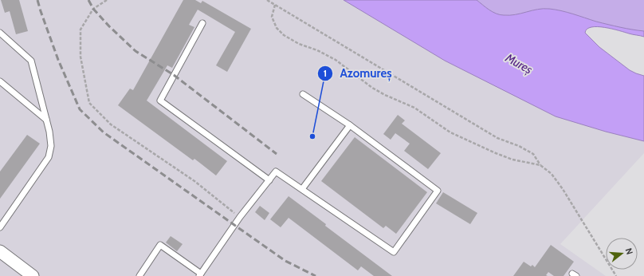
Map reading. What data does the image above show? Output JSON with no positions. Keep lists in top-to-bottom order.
{
  "water": ["Mureș"],
  "places": ["Azomureș"],
  "north": "right"
}
